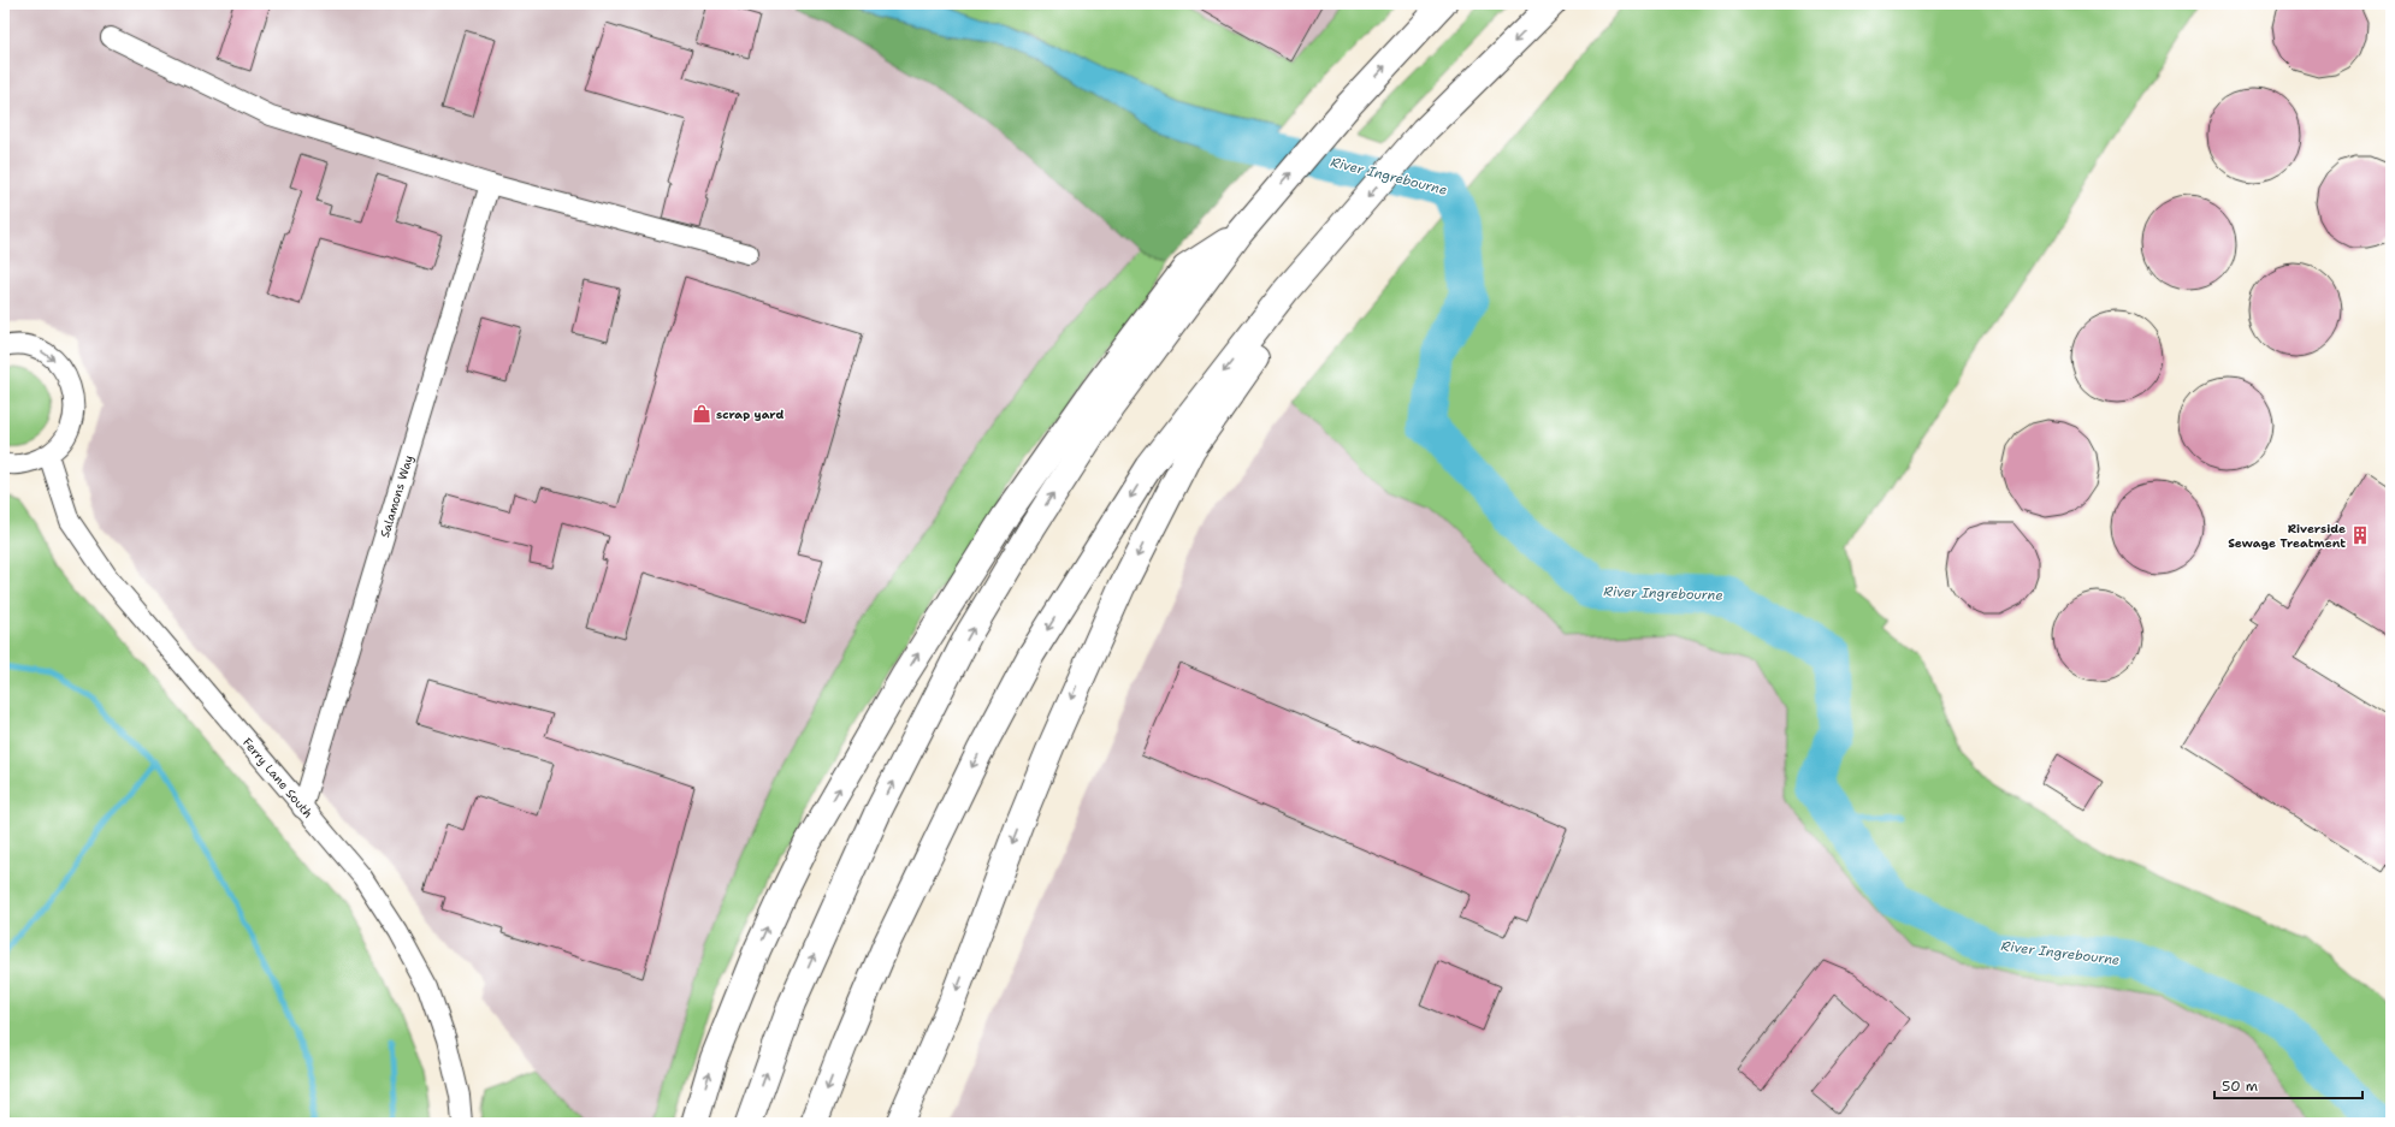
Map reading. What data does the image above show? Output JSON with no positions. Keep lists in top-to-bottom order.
{
  "streets": {
    "street": ["Salamons Way", "Ferry Lane South"]
  },
  "crossings": [
    ["Salamons Way", "Ferry Lane South"]
  ],
  "water": ["River Ingrebourne"],
  "places": {
    "shop": ["scrap yard"],
    "building": ["Riverside Sewage Treatment"]
  },
  "scale_bar": "50 m"
}
